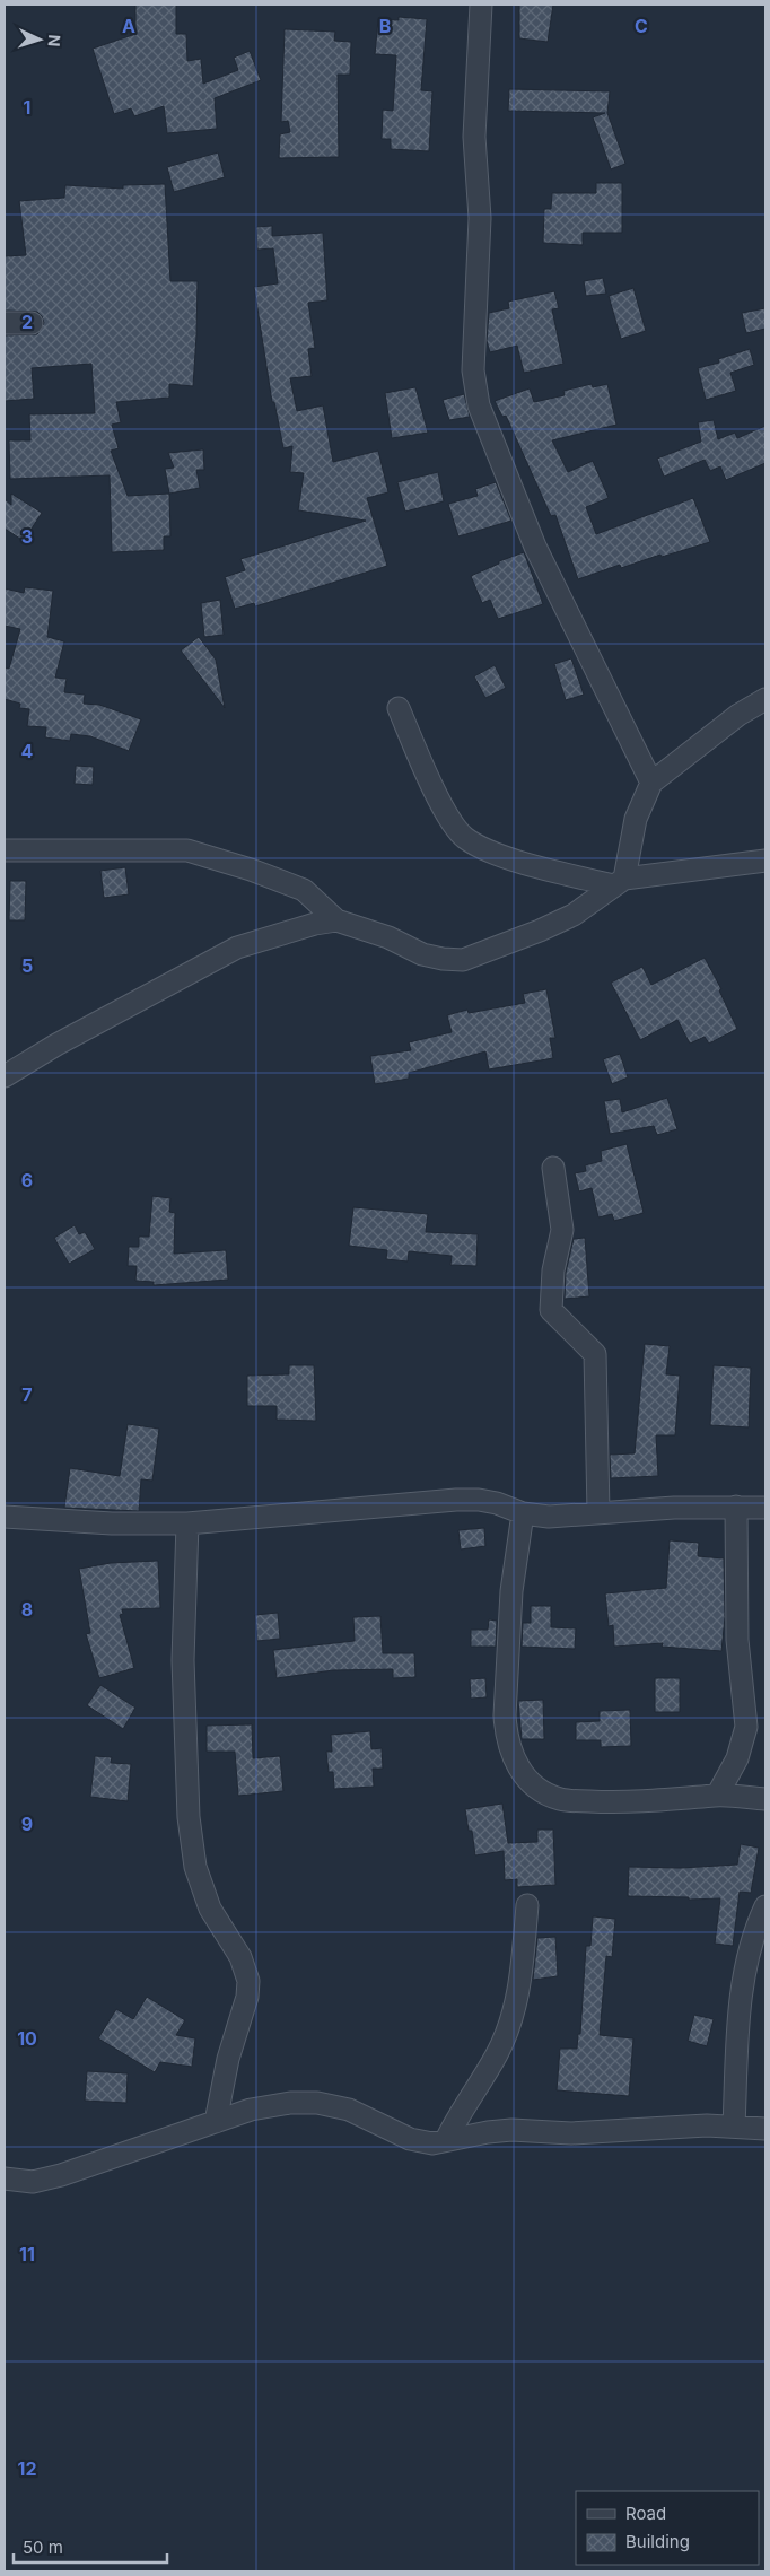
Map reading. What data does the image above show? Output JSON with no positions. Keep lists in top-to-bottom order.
{
  "legend": ["Road", "Building"],
  "scale_bar": "50 m",
  "north": "right",
  "grid": {
    "columns": ["A", "B", "C"],
    "rows": [
      "1",
      "2",
      "3",
      "4",
      "5",
      "6",
      "7",
      "8",
      "9",
      "10",
      "11",
      "12"
    ]
  }
}
